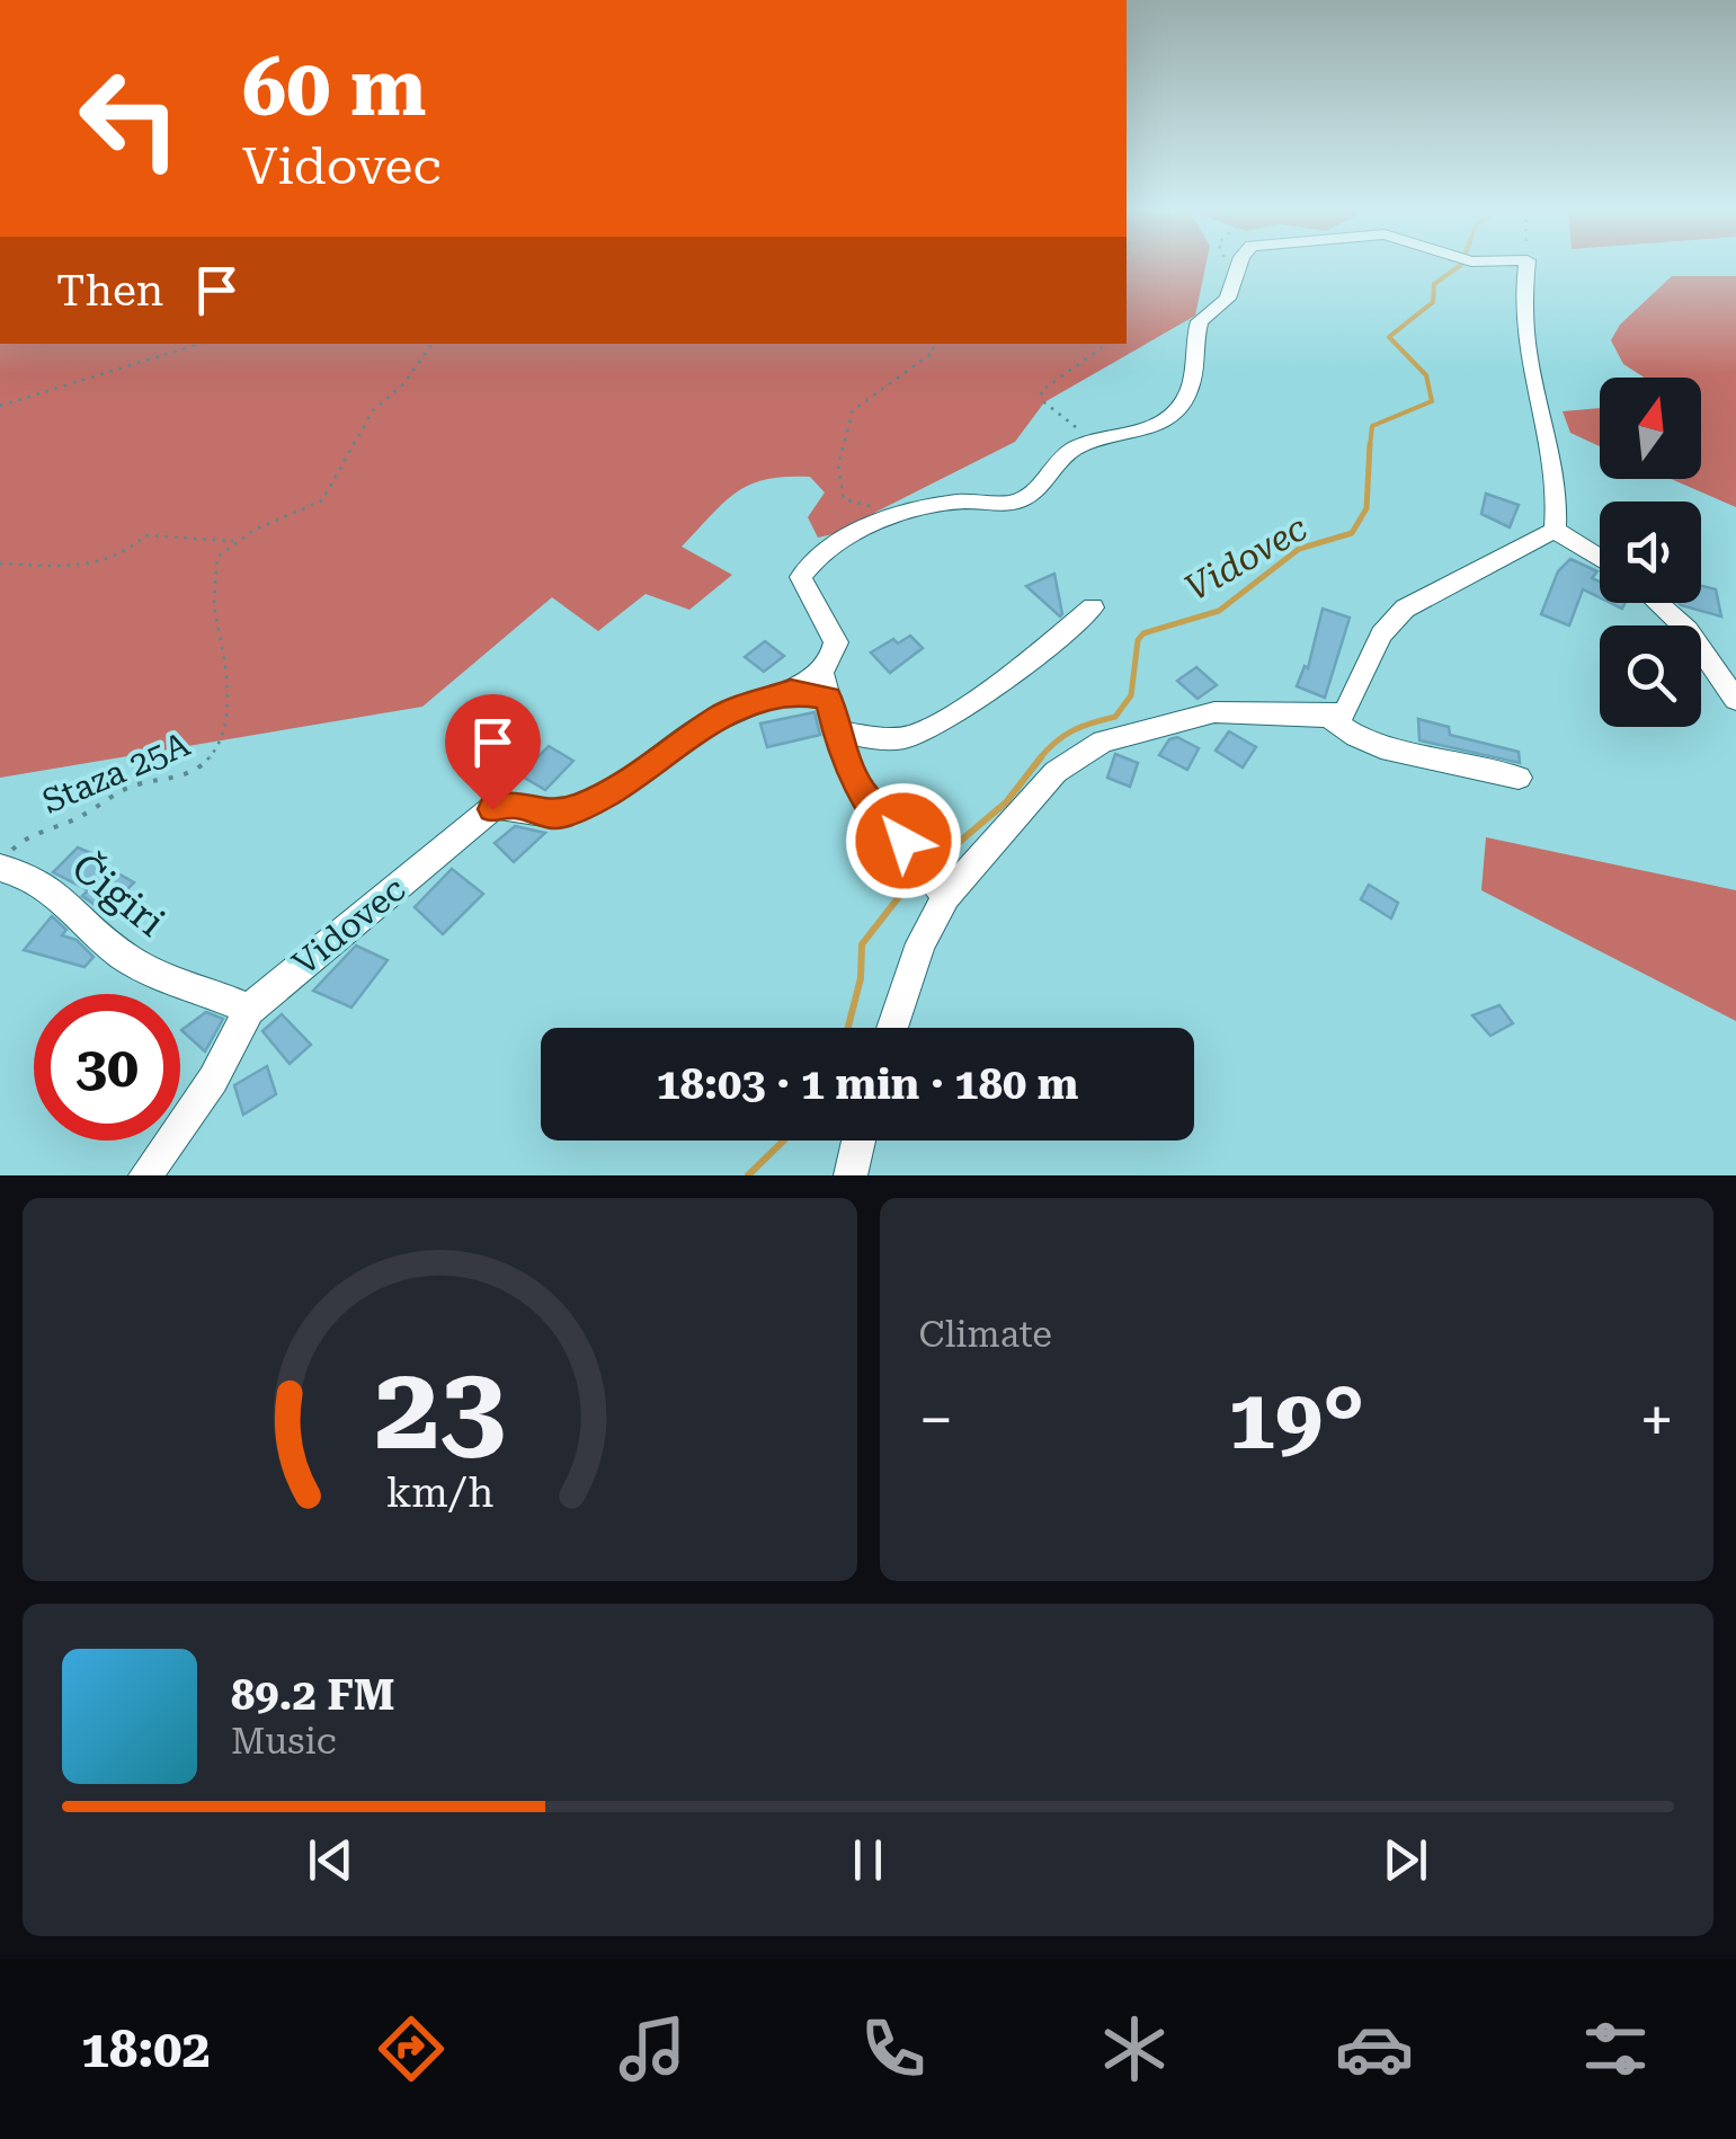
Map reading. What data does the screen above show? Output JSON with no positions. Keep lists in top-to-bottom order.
{
  "streets": {
    "street": ["Čigiri", "Vidovec"],
    "path": ["Staza 25A"]
  },
  "crossings": [
    ["Staza 25A", "Čigiri"],
    ["Čigiri", "Vidovec"]
  ],
  "water": ["Vidovec"],
  "north": "top",
  "page": {
    "turn": ["60 m", "Vidovec"],
    "then": "Then",
    "limit": "30",
    "trip": "18:03 · 1 min · 180 m",
    "tile": "Climate",
    "heat": ["−", "19°", "+"],
    "song": ["89.2 FM", "Music"],
    "tabs": "18:02",
    "gauge": ["23", "km/h"]
  }
}
